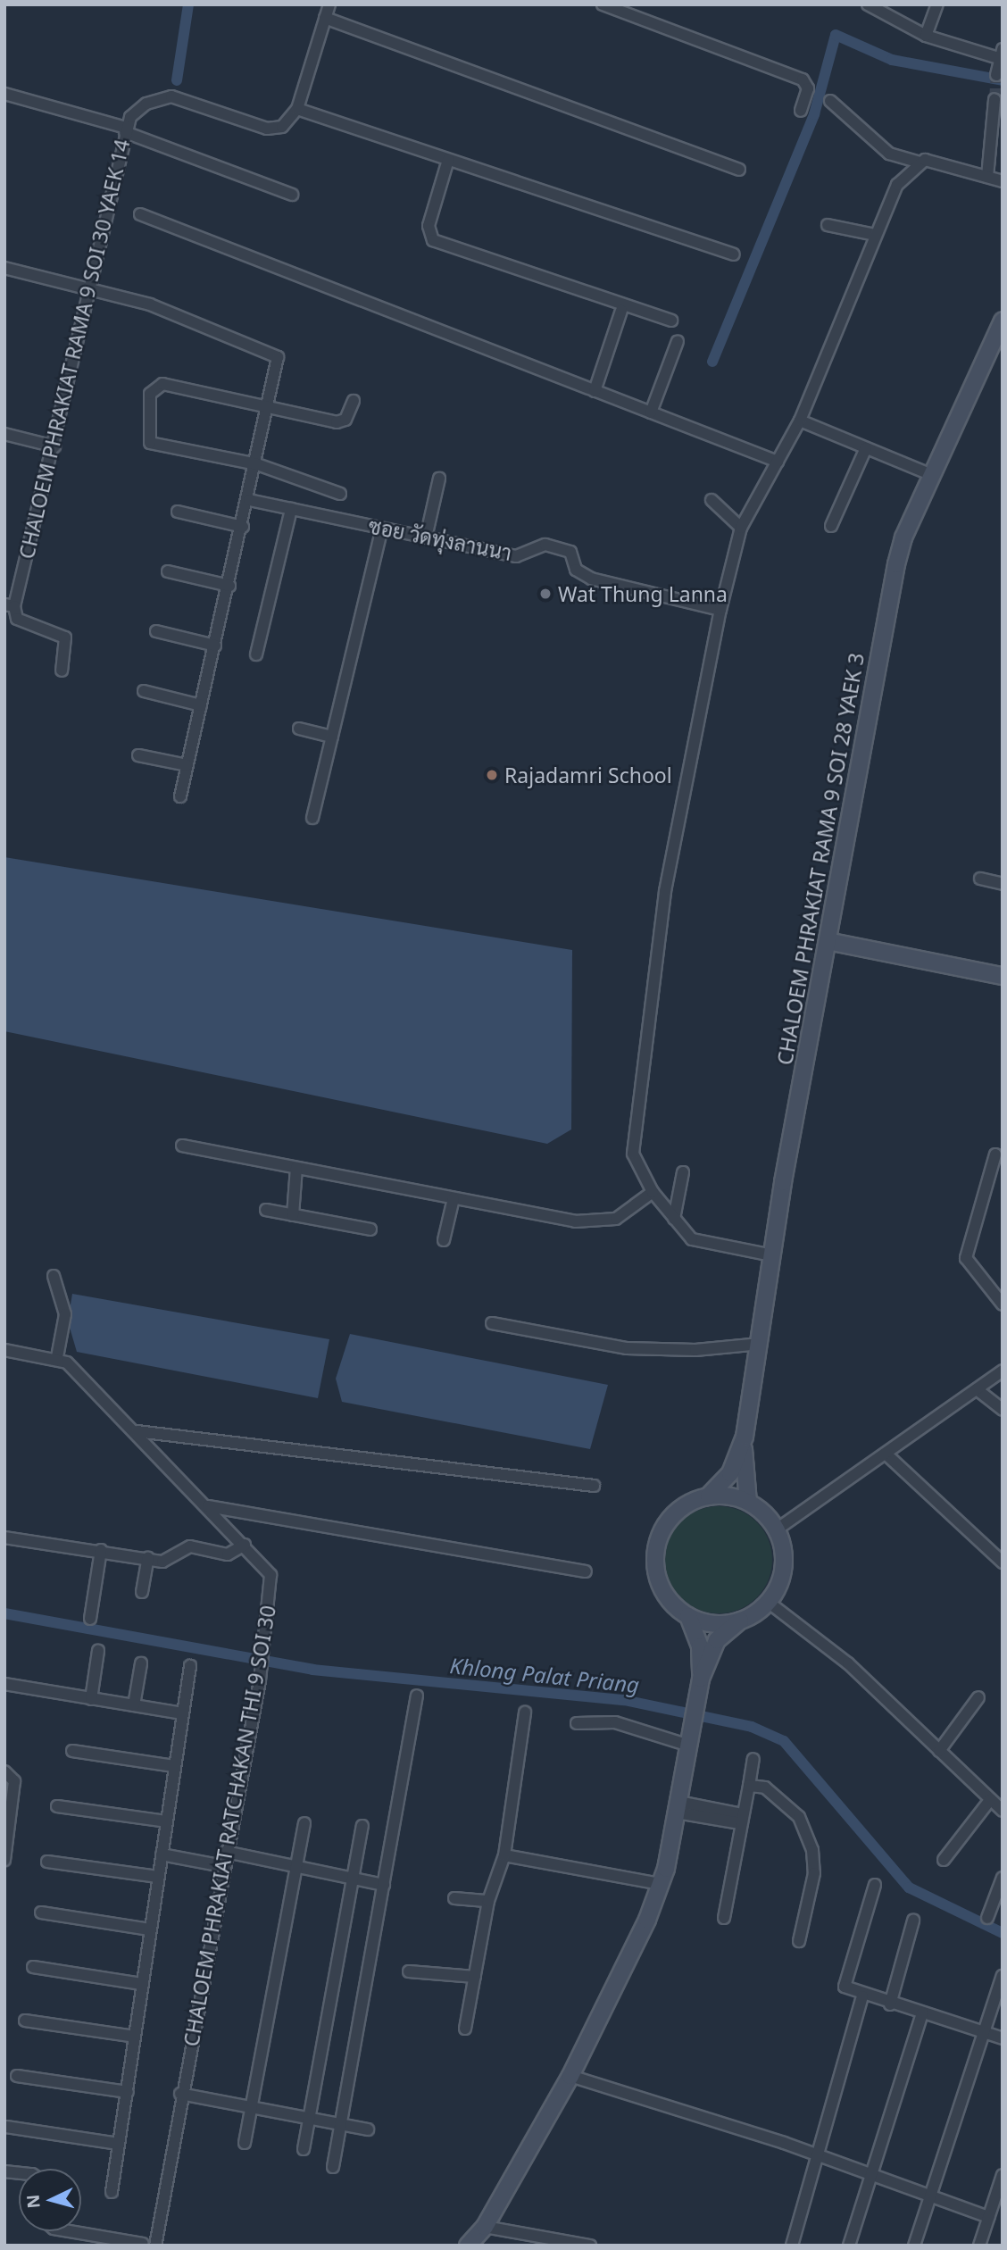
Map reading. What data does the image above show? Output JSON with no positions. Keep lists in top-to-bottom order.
{
  "streets": {
    "main road": ["CHALOEM PHRAKIAT RAMA 9 SOI 28 YAEK 3"],
    "street": ["CHALOEM PHRAKIAT RAMA 9 SOI 30 YAEK 14", "ซอย วัดทุ่งลานนา", "CHALOEM PHRAKIAT RATCHAKAN THI 9 SOI 30"]
  },
  "water": ["Khlong Palat Priang"],
  "places": ["Wat Thung Lanna", "Rajadamri School"],
  "north": "left"
}
